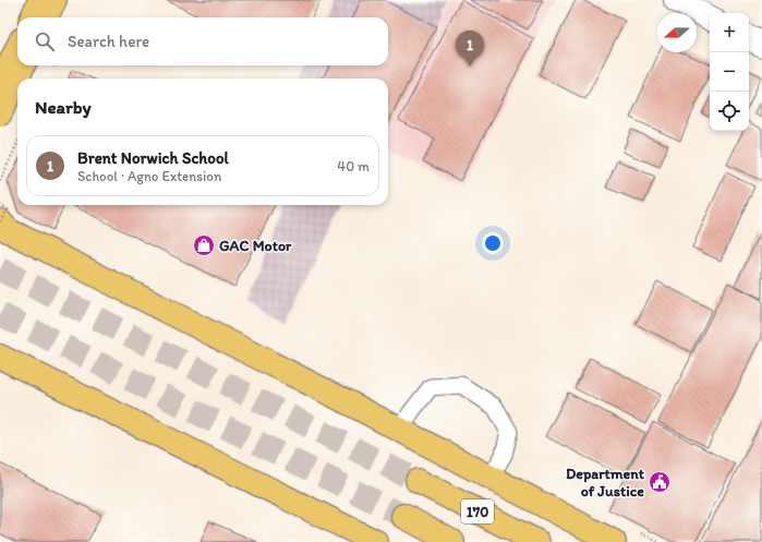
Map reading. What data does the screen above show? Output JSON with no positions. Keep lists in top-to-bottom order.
{
  "streets": {
    "main road": ["170"]
  },
  "places": {
    "shop": ["GAC Motor"],
    "public building": ["Department of Justice"]
  },
  "north": "left",
  "page": {
    "map_buttons": ["+", "−"],
    "search": "Search here",
    "pins": "1",
    "heading": "Nearby",
    "list": [
      {
        "mark": "1",
        "name": "Brent Norwich School",
        "note": "School · Agno Extension",
        "value": "40 m"
      }
    ]
  }
}
